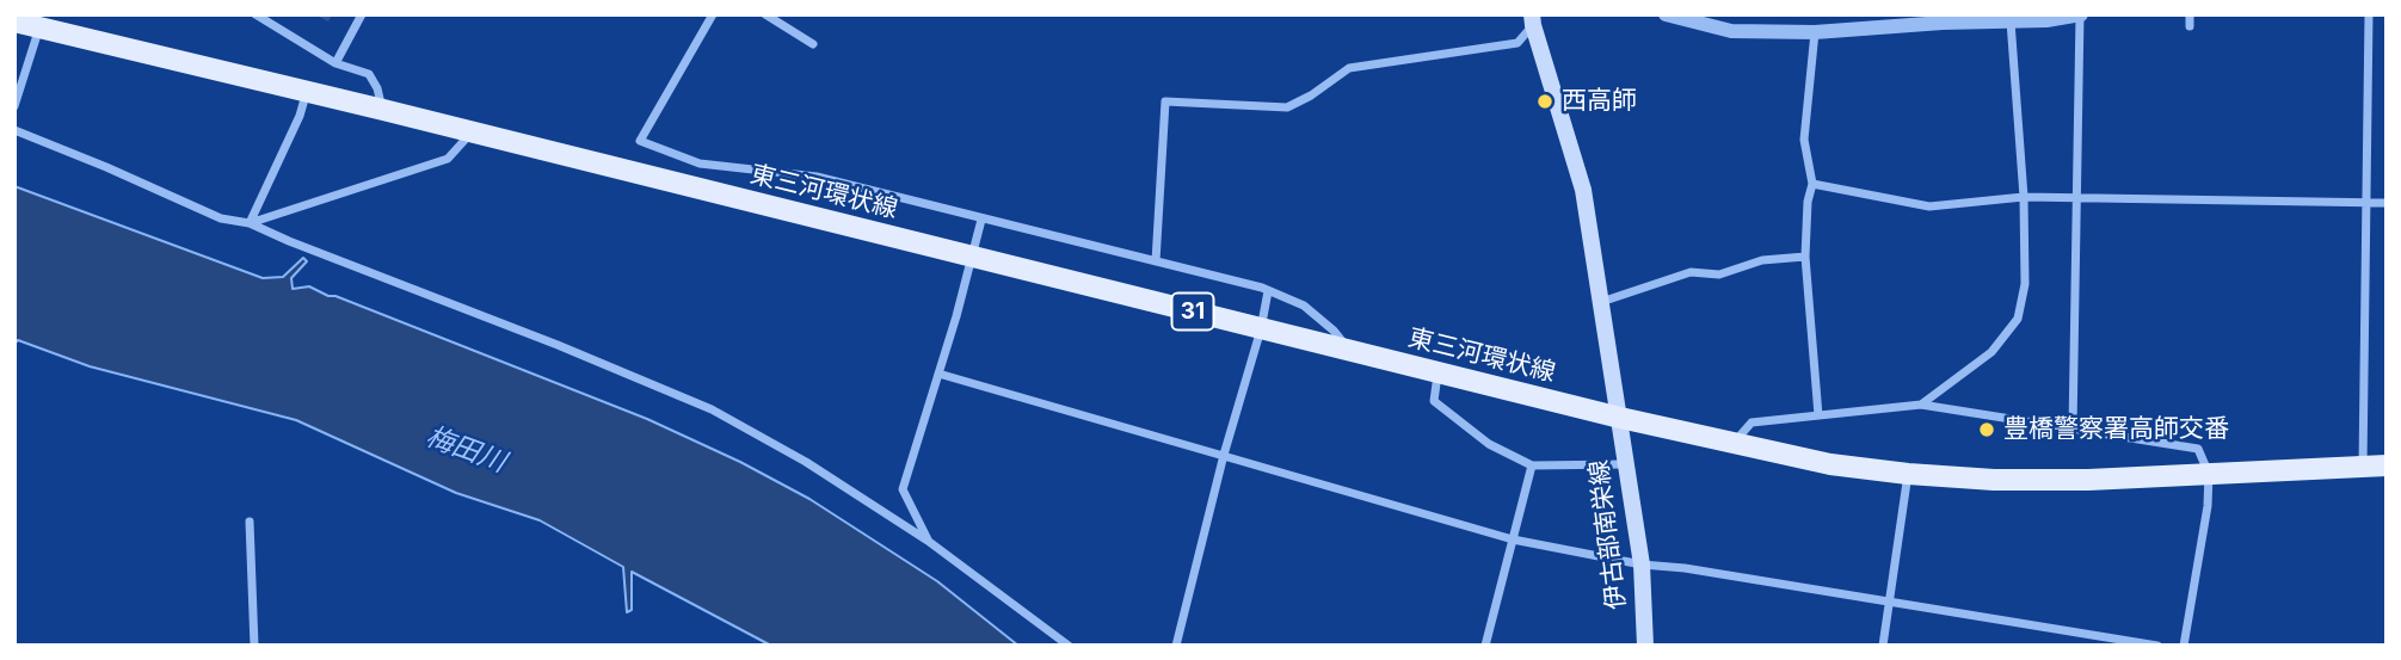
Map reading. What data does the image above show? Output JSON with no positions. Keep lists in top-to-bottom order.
{
  "streets": {
    "main road": ["東三河環状線", "31", "伊古部南栄線"]
  },
  "crossings": [
    ["東三河環状線", "伊古部南栄線"]
  ],
  "water": ["梅田川"],
  "places": ["西高師", "豊橋警察署高師交番"]
}
